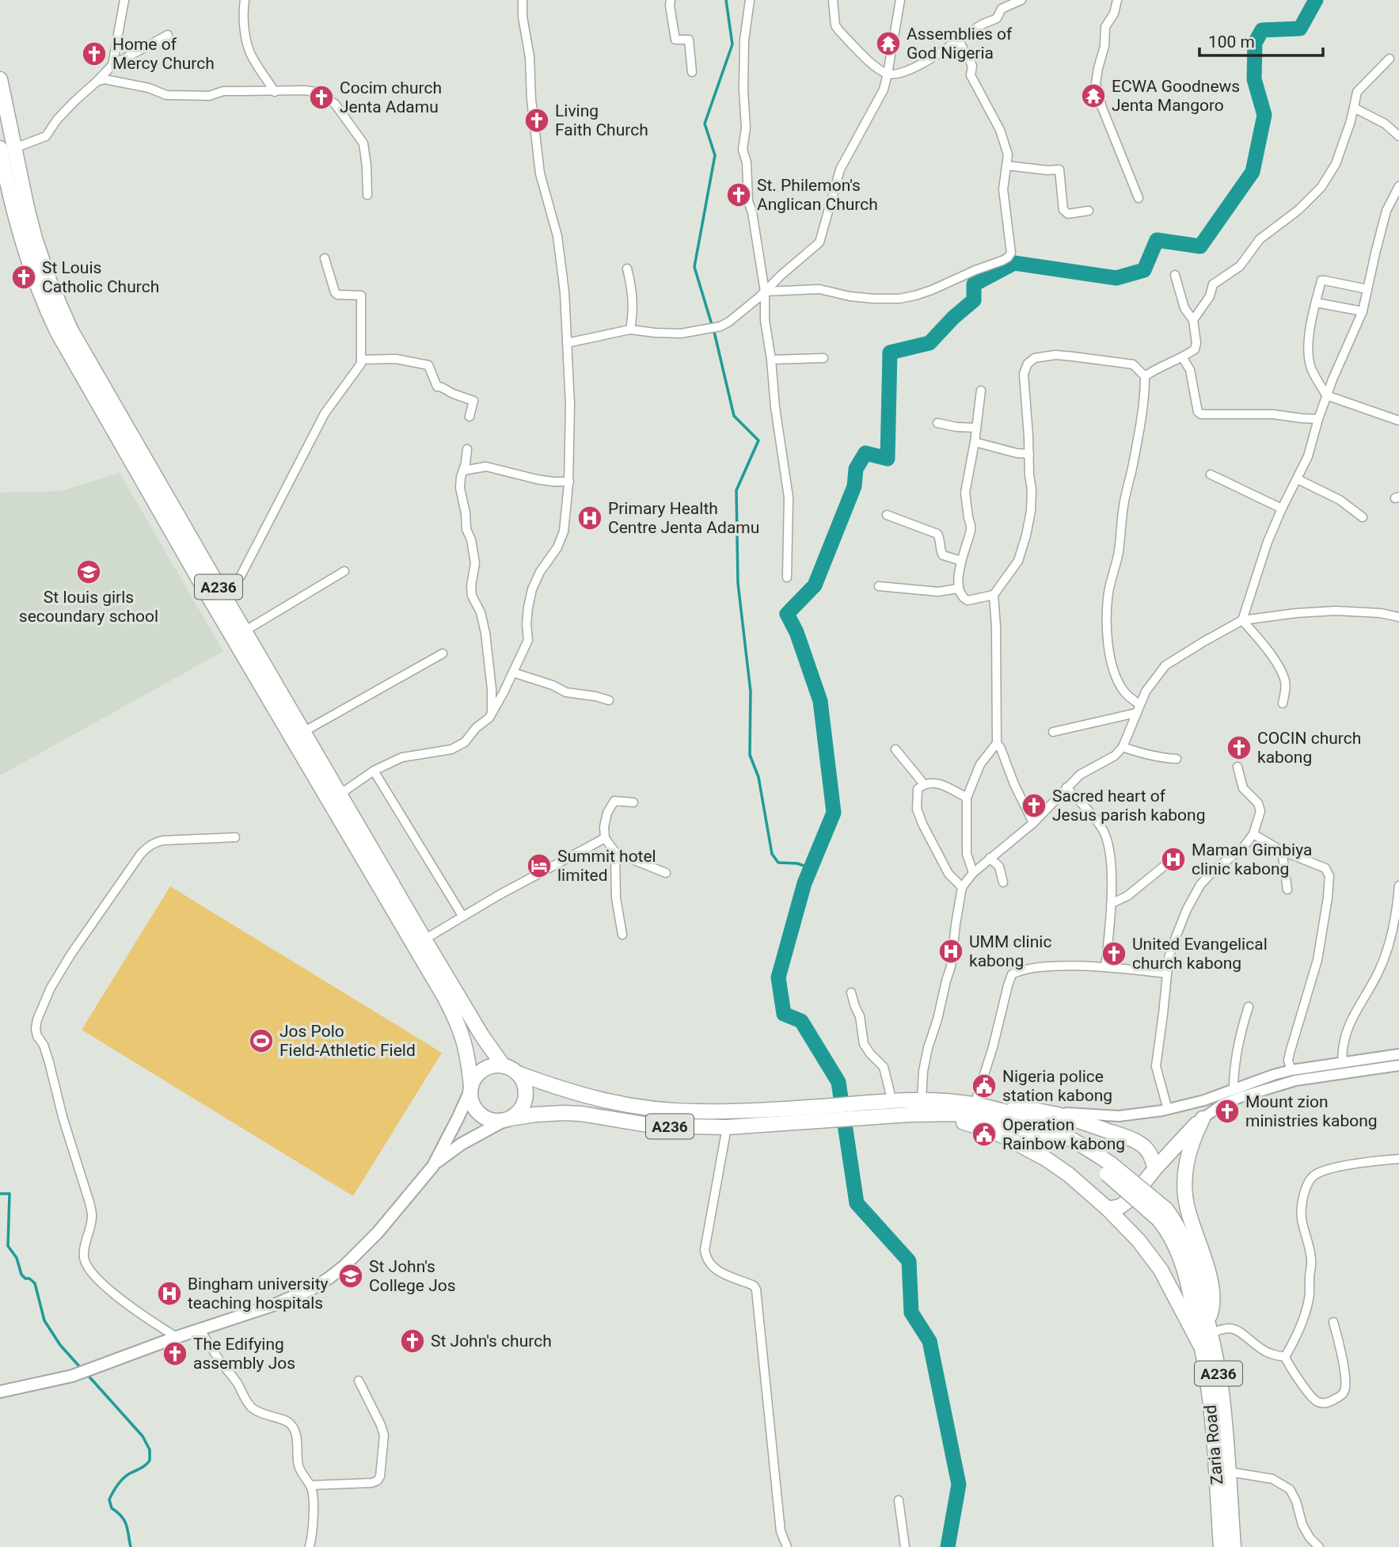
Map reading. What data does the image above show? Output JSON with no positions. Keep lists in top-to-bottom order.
{
  "streets": {
    "highway": ["A236", "Zaria Road"]
  },
  "crossings": [
    ["A236", "Zaria Road"]
  ],
  "places": {
    "temple": ["Assemblies of God Nigeria", "ECWA Goodnews Jenta Mangoro"],
    "church": [
      "Home of Mercy Church",
      "Cocim church Jenta Adamu",
      "Living Faith Church",
      "St. Philemon's Anglican Church",
      "St Louis Catholic Church",
      "COCIN church kabong",
      "Sacred heart of Jesus parish kabong",
      "United Evangelical church kabong",
      "Mount zion ministries kabong",
      "St John's church",
      "The Edifying assembly Jos"
    ],
    "hospital": [
      "Primary Health Centre Jenta Adamu",
      "Maman Gimbiya clinic kabong",
      "UMM clinic kabong",
      "Bingham university teaching hospitals"
    ],
    "school or university": ["St louis girls secoundary school", "St John's College Jos"],
    "hotel": ["Summit hotel limited"],
    "sports": ["Jos Polo Field-Athletic Field"],
    "public building": ["Nigeria police station kabong", "Operation Rainbow kabong"]
  },
  "scale_bar": "100 m"
}
